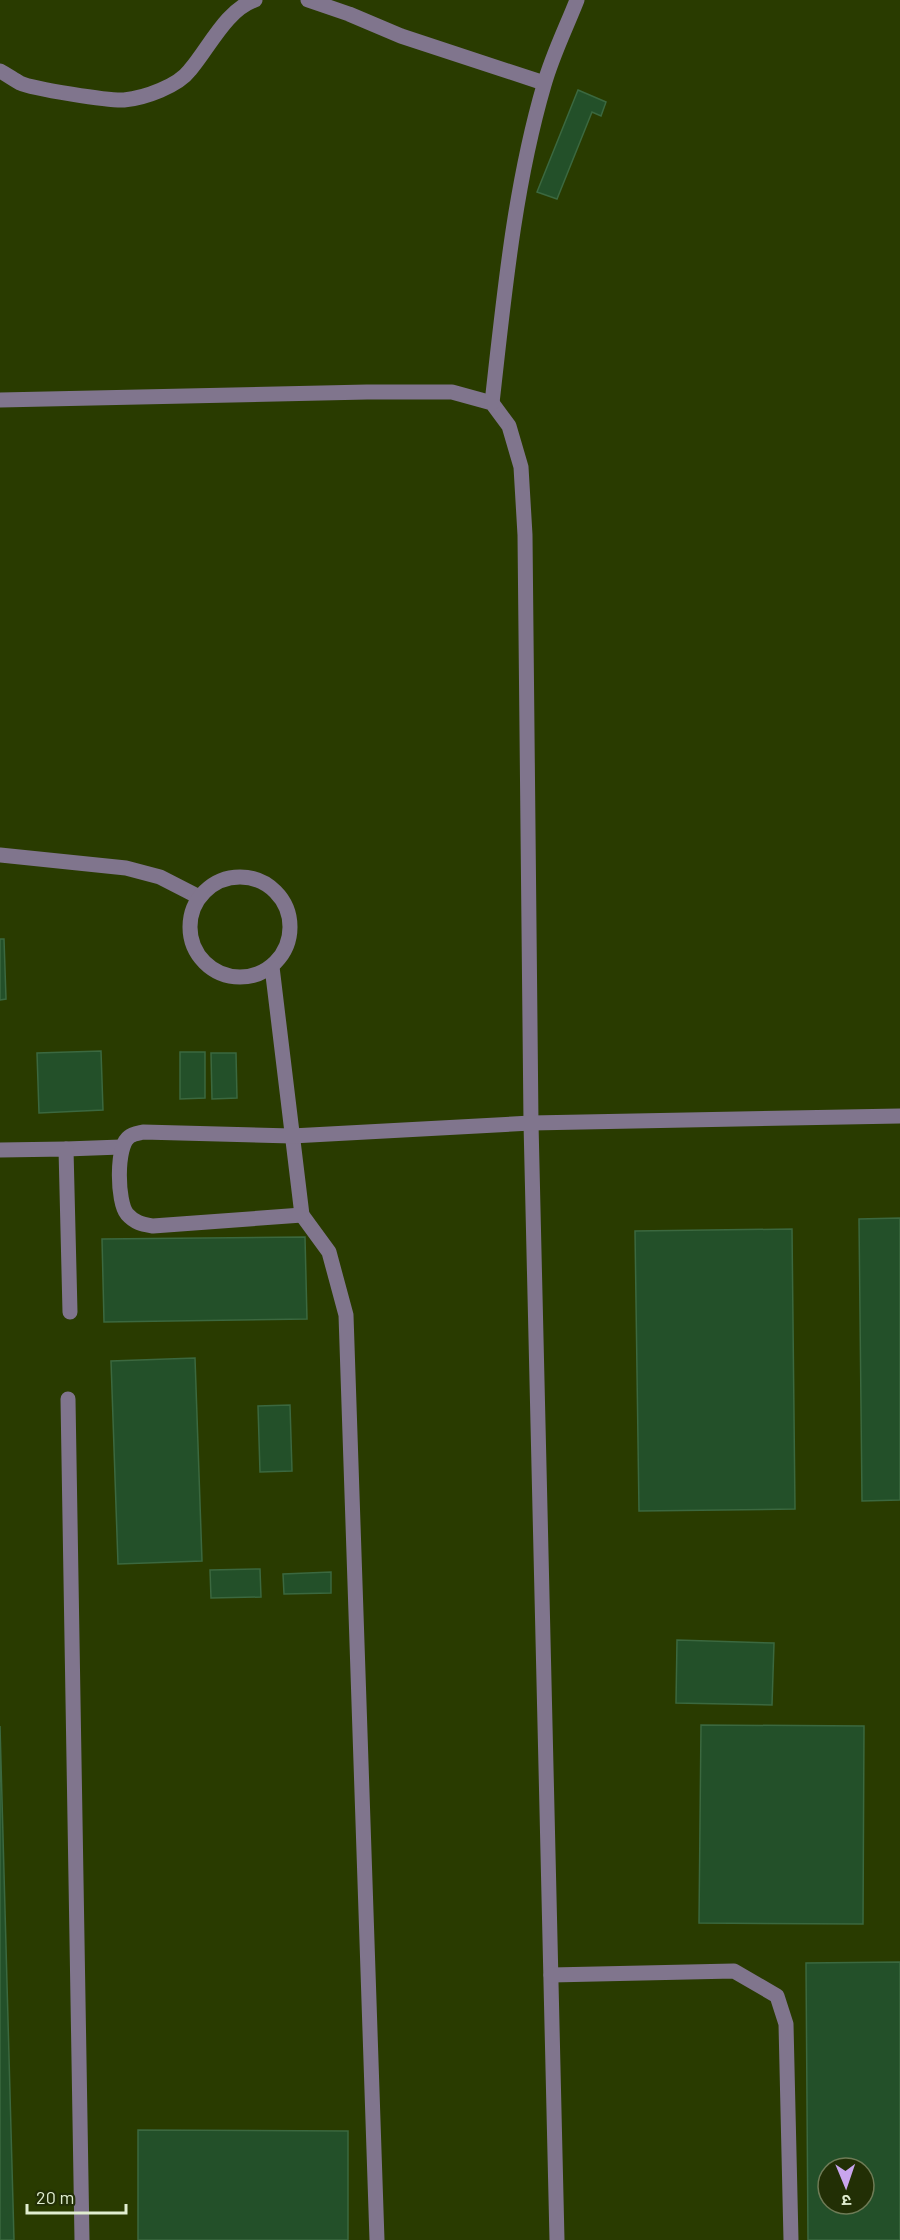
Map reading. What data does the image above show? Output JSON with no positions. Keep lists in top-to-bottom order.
{
  "scale_bar": "20 m",
  "north": "bottom"
}
